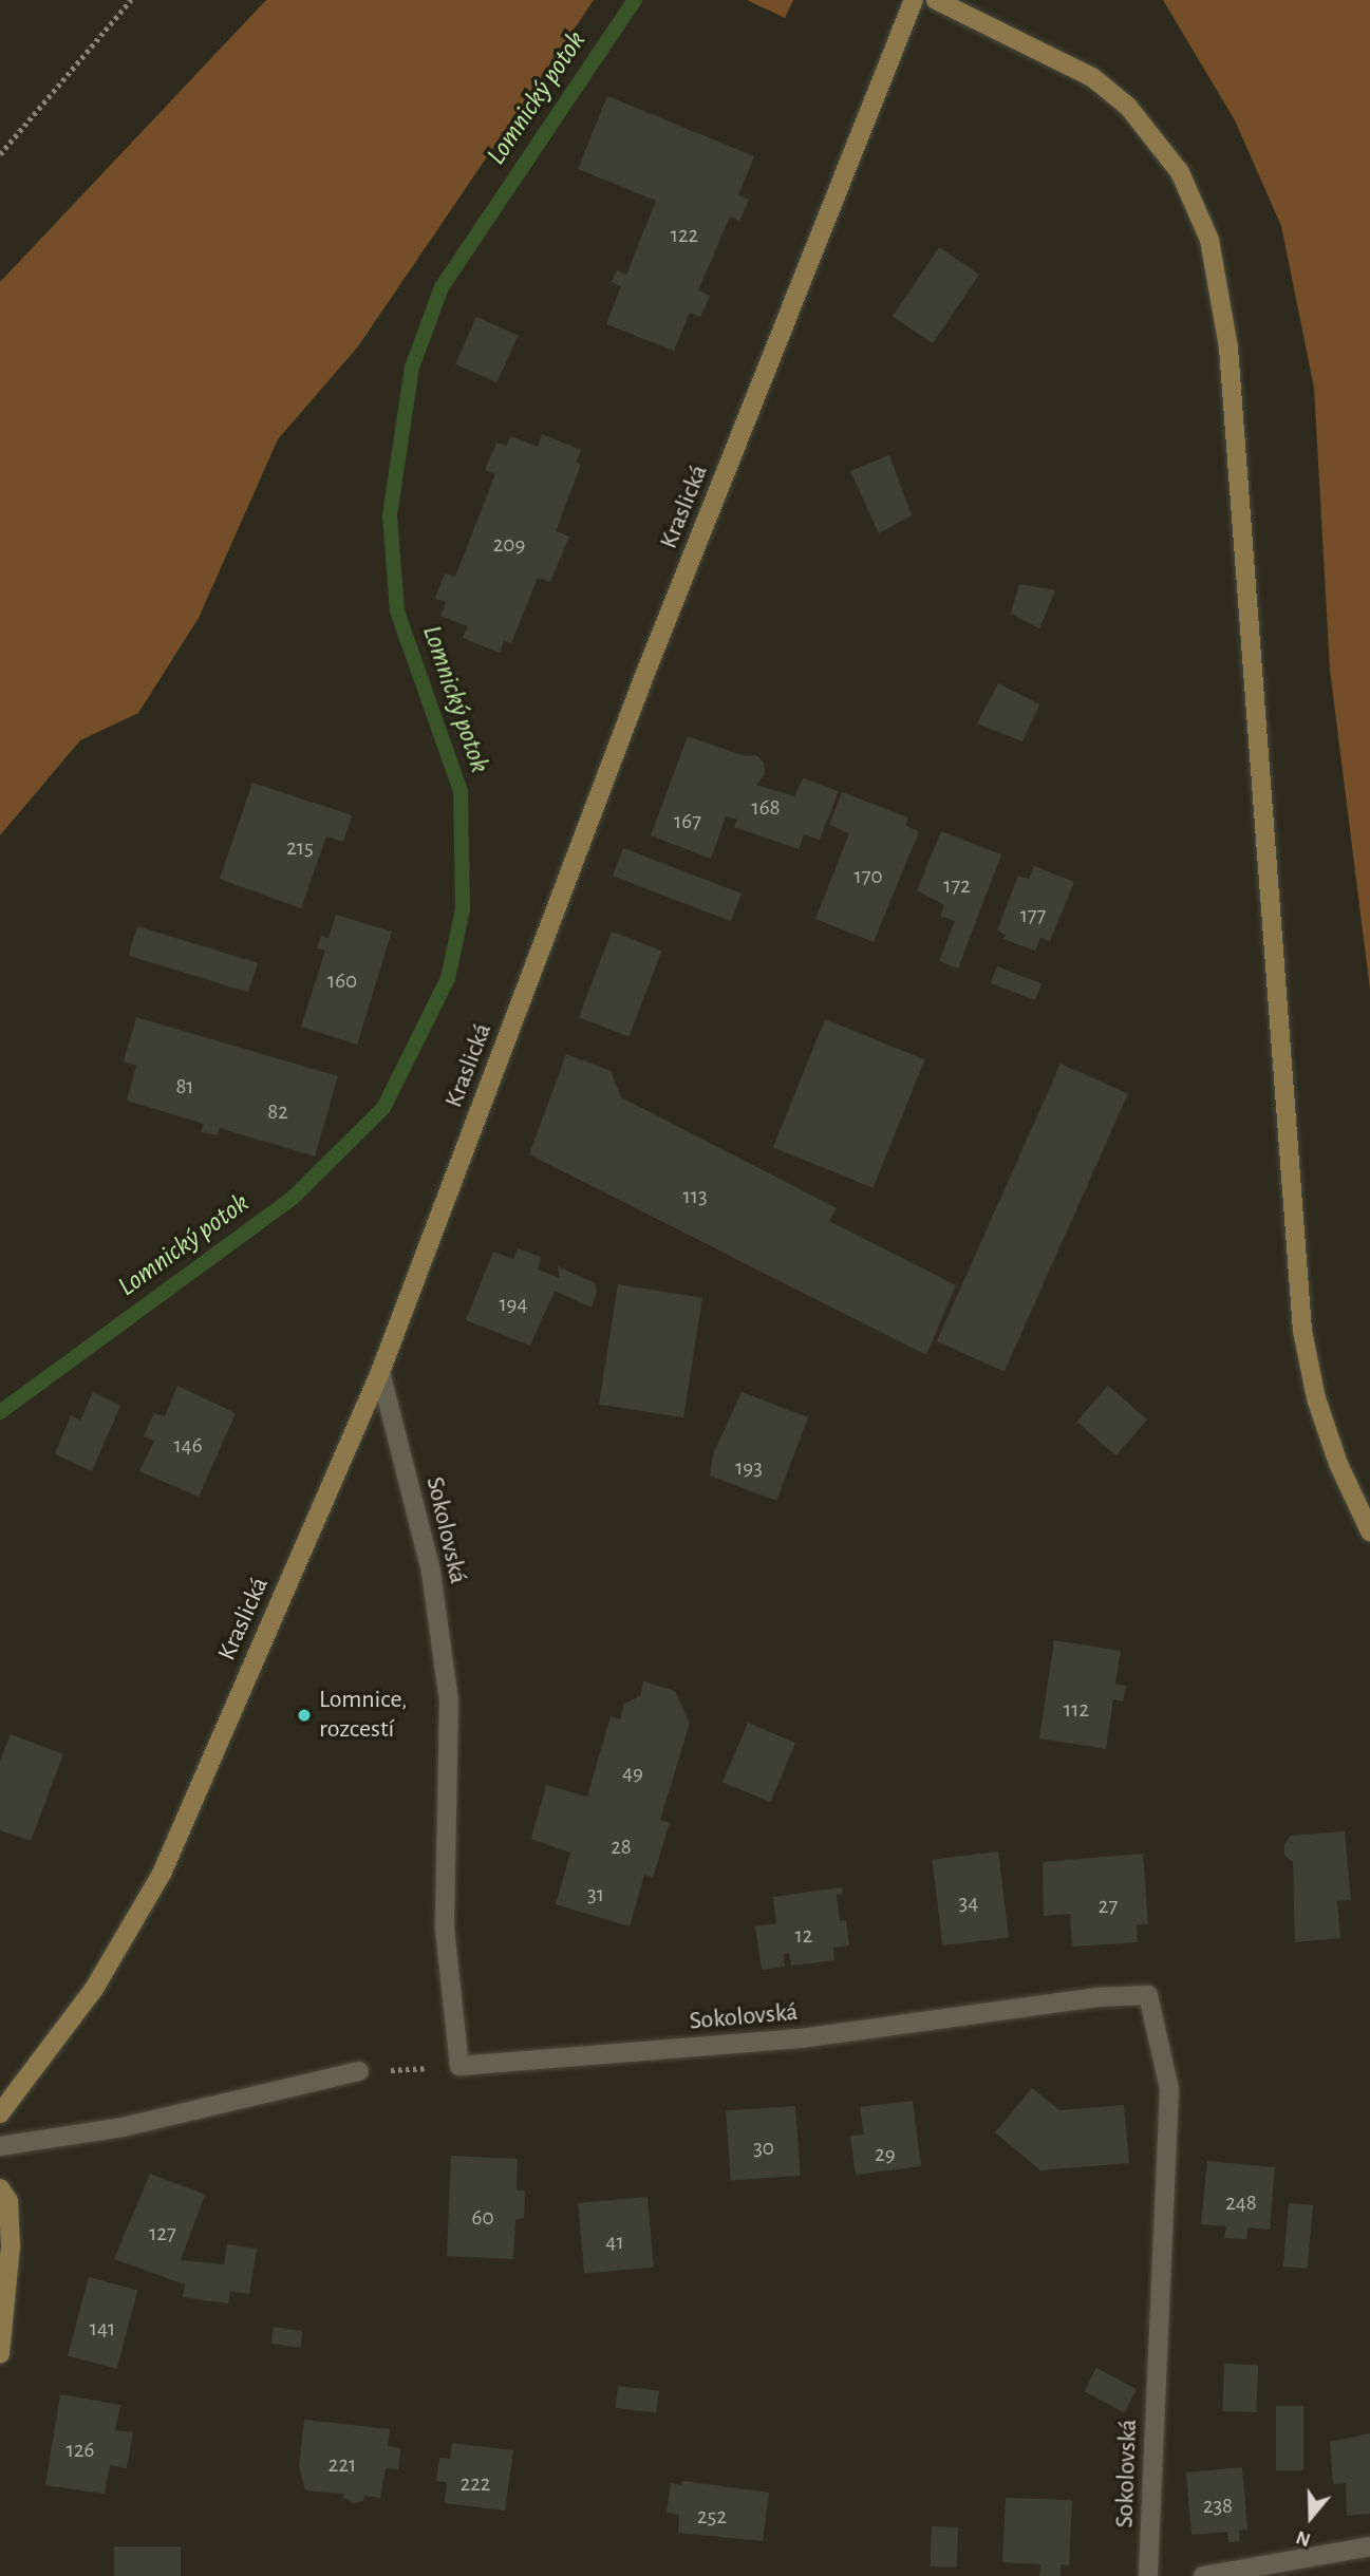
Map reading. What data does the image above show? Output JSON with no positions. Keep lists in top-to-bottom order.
{
  "streets": {
    "street": ["Kraslická", "Sokolovská"]
  },
  "crossings": [
    ["Kraslická", "Sokolovská"]
  ],
  "water": ["Lomnický potok"],
  "places": ["Lomnice, rozcestí"],
  "house_numbers": [
    "122",
    "209",
    "168",
    "167",
    "215",
    "170",
    "172",
    "177",
    "160",
    "81",
    "82",
    "113",
    "194",
    "146",
    "193",
    "112",
    "49",
    "28",
    "31",
    "34",
    "27",
    "12",
    "30",
    "29",
    "248",
    "60",
    "127",
    "41",
    "141",
    "126",
    "221",
    "222",
    "238",
    "252"
  ],
  "north": "bottom"
}
